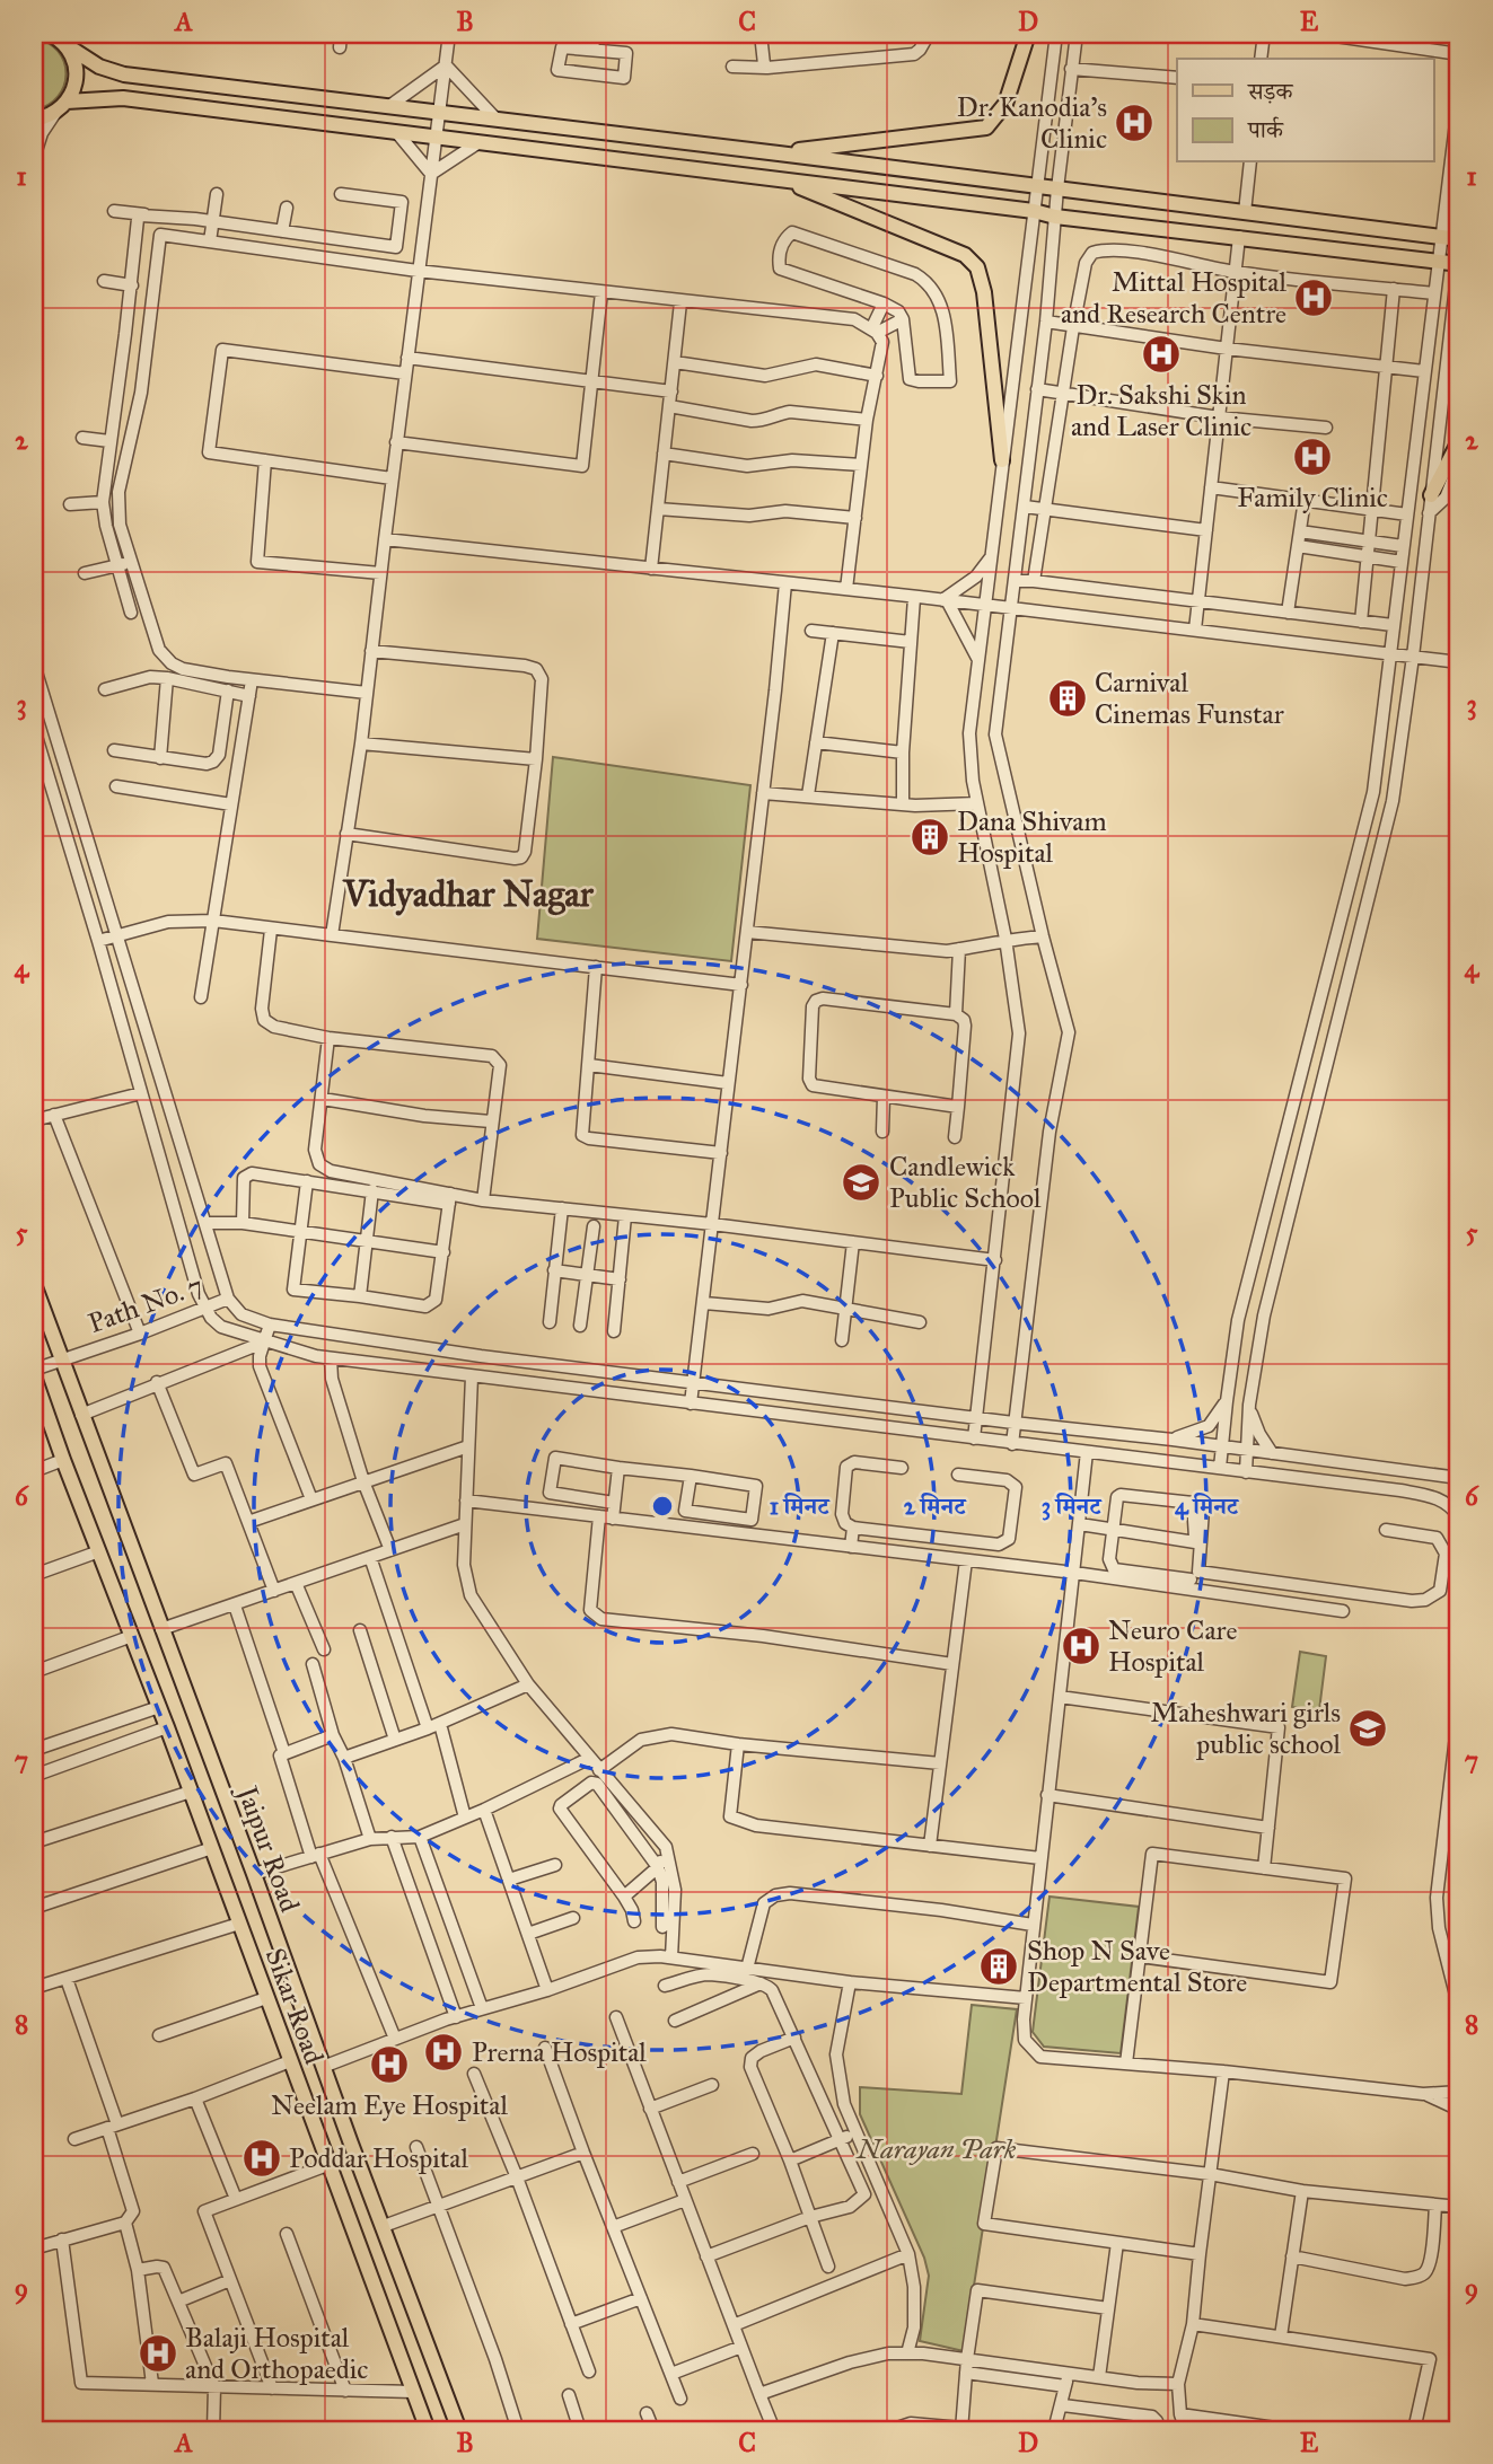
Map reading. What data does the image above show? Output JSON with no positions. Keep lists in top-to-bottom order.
{
  "streets": {
    "main road": ["Jaipur Road", "Sikar Road"],
    "street": ["Path No. 7"]
  },
  "crossings": [
    ["Path No. 7", "Jaipur Road"]
  ],
  "districts": ["Vidyadhar Nagar"],
  "parks": ["Narayan Park"],
  "places": {
    "hospital": [
      "Dr. Kanodia's Clinic",
      "Mittal Hospital and Research Centre",
      "Dr. Sakshi Skin and Laser Clinic",
      "Family Clinic",
      "Neuro Care Hospital",
      "Prerna Hospital",
      "Neelam Eye Hospital",
      "Poddar Hospital",
      "Balaji Hospital and Orthopaedic"
    ],
    "building": ["Carnival Cinemas Funstar", "Dana Shivam Hospital", "Shop N Save Departmental Store"],
    "school or university": ["Candlewick Public School", "Maheshwari girls public school"]
  },
  "legend": ["सड़क", "पार्क"],
  "grid": {
    "columns": [
      "A",
      "B",
      "C",
      "D",
      "E"
    ],
    "rows": [
      "1",
      "2",
      "3",
      "4",
      "5",
      "6",
      "7",
      "8",
      "9"
    ]
  },
  "rings": [
    "1 मिनट",
    "2 मिनट",
    "3 मिनट",
    "4 मिनट"
  ]
}
